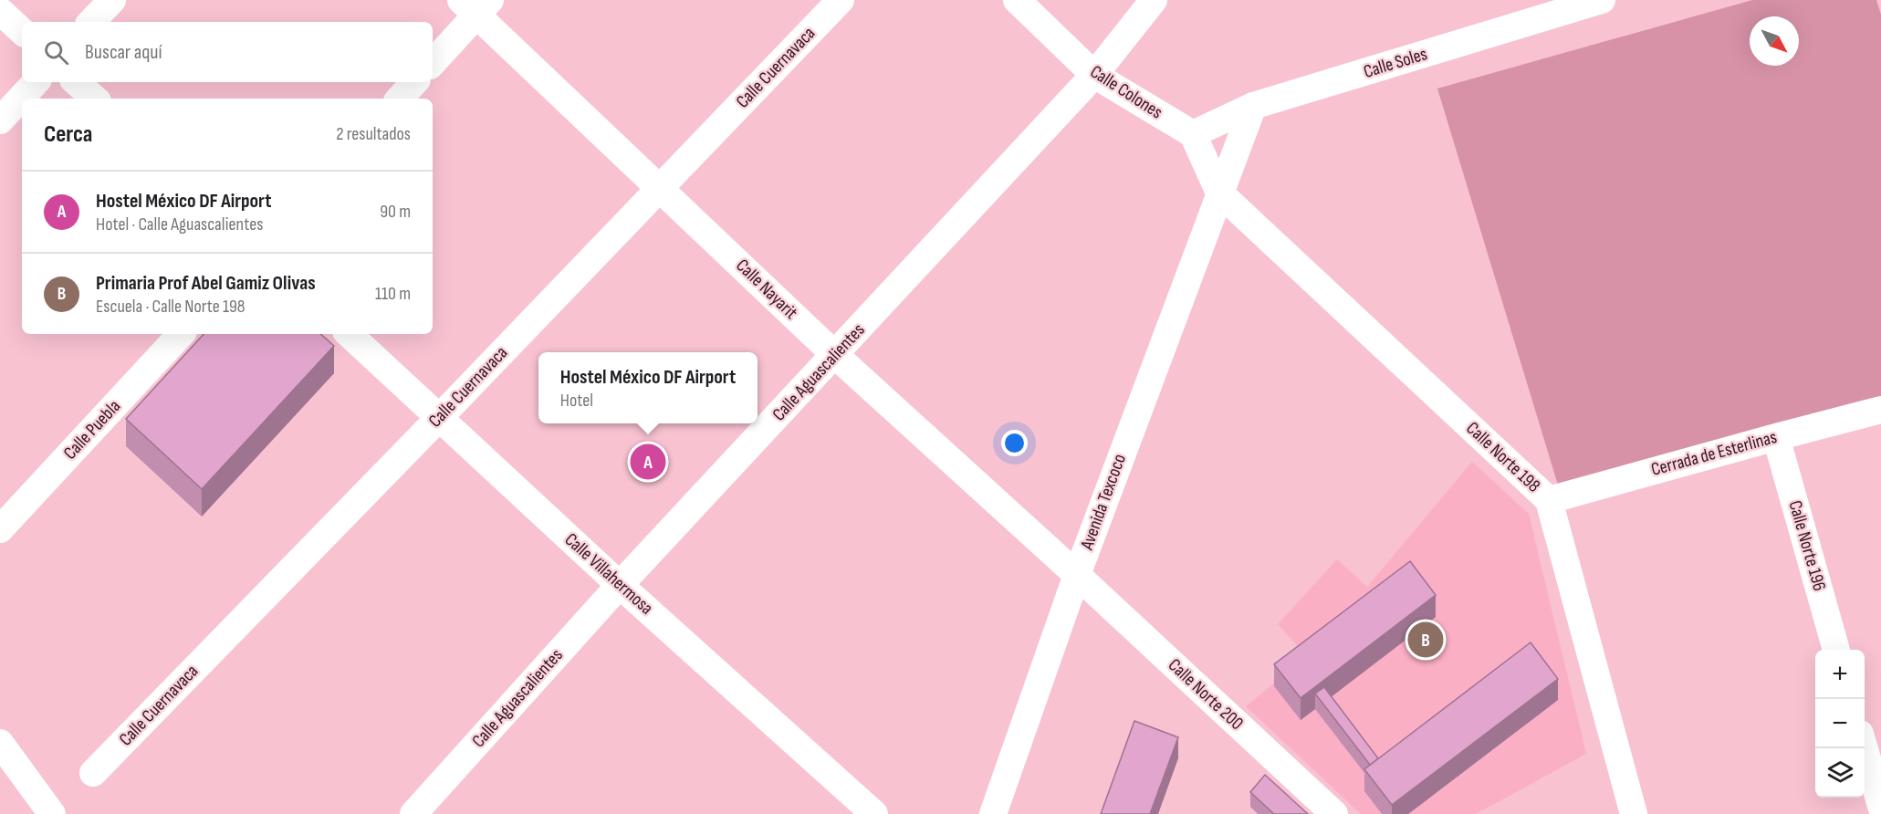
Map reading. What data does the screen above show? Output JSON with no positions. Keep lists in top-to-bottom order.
{
  "streets": {
    "street": [
      "Calle Soles",
      "Calle Cuernavaca",
      "Calle Colones",
      "Calle Nayarit",
      "Calle Aguascalientes",
      "Calle Puebla",
      "Cerrada de Esterlinas",
      "Calle Norte 198",
      "Avenida Texcoco",
      "Calle Norte 196",
      "Calle Villahermosa",
      "Calle Norte 200"
    ]
  },
  "crossings": [
    ["Calle Soles", "Calle Colones"],
    ["Calle Soles", "Avenida Texcoco"],
    ["Calle Cuernavaca", "Calle Nayarit"],
    ["Calle Cuernavaca", "Calle Villahermosa"],
    ["Calle Colones", "Calle Aguascalientes"],
    ["Calle Nayarit", "Calle Aguascalientes"],
    ["Calle Nayarit", "Avenida Texcoco"],
    ["Calle Nayarit", "Calle Norte 200"],
    ["Calle Aguascalientes", "Calle Villahermosa"],
    ["Cerrada de Esterlinas", "Calle Norte 198"],
    ["Cerrada de Esterlinas", "Calle Norte 196"],
    ["Calle Norte 198", "Avenida Texcoco"],
    ["Avenida Texcoco", "Calle Norte 200"]
  ],
  "north": "bottom right",
  "page": {
    "search": "Buscar aquí",
    "heading": ["Cerca", "2 resultados"],
    "list": [
      {
        "mark": "A",
        "name": "Hostel México DF Airport",
        "note": "Hotel · Calle Aguascalientes",
        "value": "90 m"
      },
      {
        "mark": "B",
        "name": "Primaria Prof Abel Gamiz Olivas",
        "note": "Escuela · Calle Norte 198",
        "value": "110 m"
      }
    ],
    "popup": ["Hostel México DF Airport", "Hotel"],
    "pins": ["A", "B"],
    "map_buttons": ["+", "−"]
  }
}
